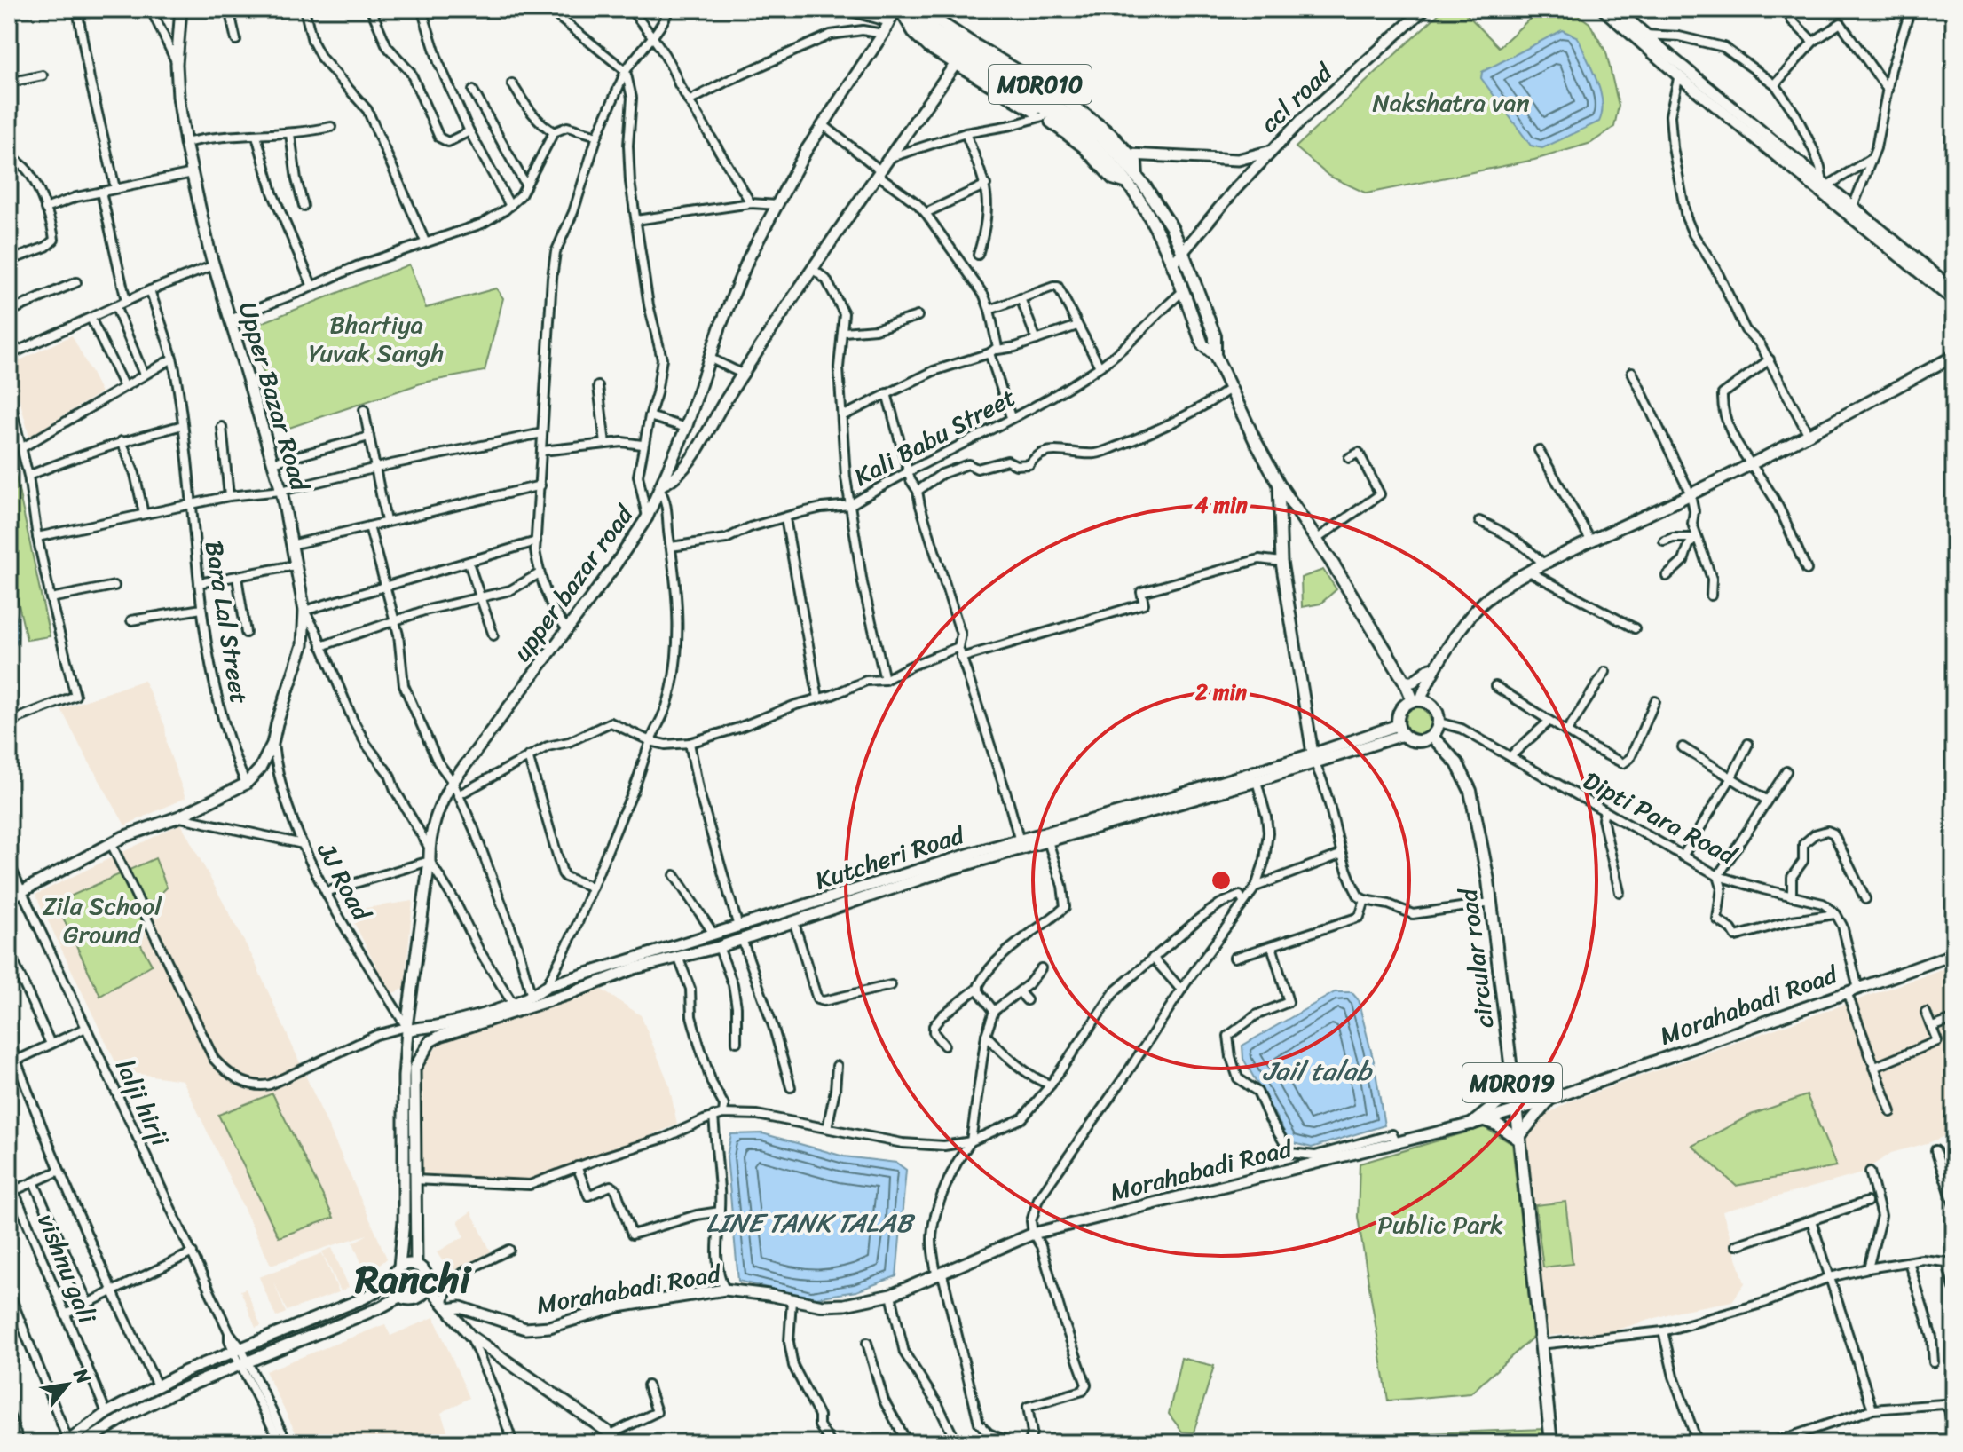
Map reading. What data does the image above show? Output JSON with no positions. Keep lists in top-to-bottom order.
{
  "streets": {
    "main road": [
      "MDR010",
      "ccl road",
      "Upper Bazar Road",
      "upper bazar road",
      "Kutcheri Road",
      "circular road",
      "Morahabadi Road",
      "MDR019"
    ],
    "street": [
      "Kali Babu Street",
      "Bara Lal Street",
      "Dipti Para Road",
      "JJ Road",
      "lalji hirji",
      "vishnu gali"
    ]
  },
  "crossings": [
    ["MDR010", "ccl road"],
    ["MDR010", "upper bazar road"],
    ["Upper Bazar Road", "Bara Lal Street"],
    ["Upper Bazar Road", "JJ Road"],
    ["upper bazar road", "Kutcheri Road"],
    ["upper bazar road", "JJ Road"],
    ["Dipti Para Road", "circular road"],
    ["Kutcheri Road", "JJ Road"],
    ["circular road", "Morahabadi Road"]
  ],
  "districts": ["Ranchi"],
  "water": ["Jail talab", "LINE TANK TALAB"],
  "parks": [
    "Nakshatra van",
    "Bhartiya Yuvak Sangh",
    "Zila School Ground",
    "Public Park"
  ],
  "north": "top right",
  "rings": ["4 min", "2 min"]
}
